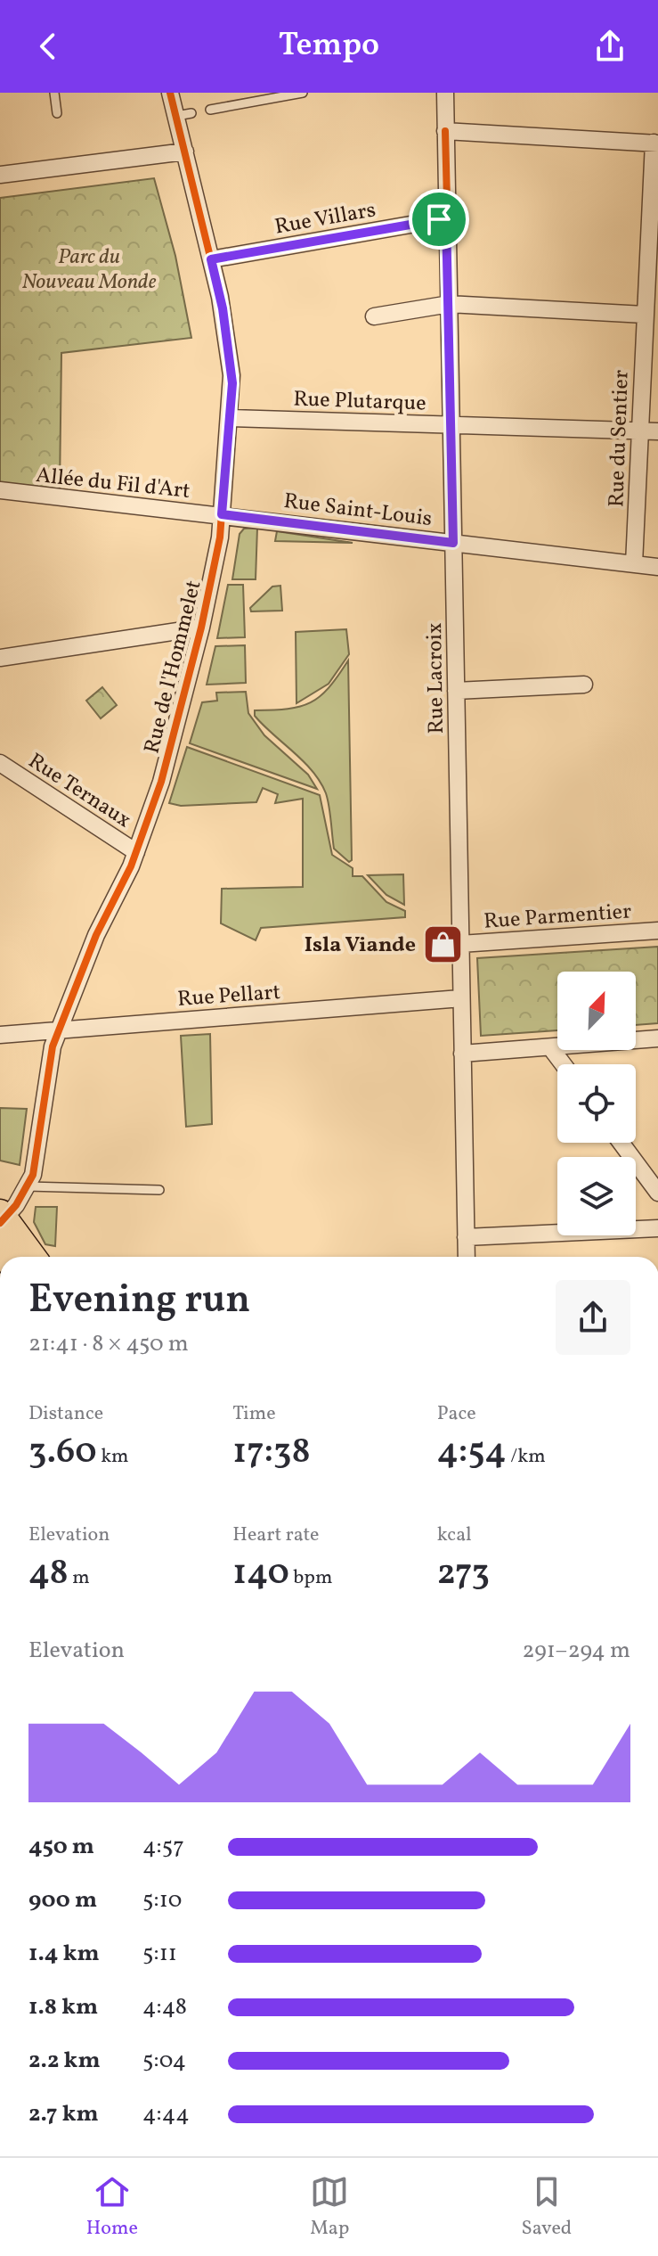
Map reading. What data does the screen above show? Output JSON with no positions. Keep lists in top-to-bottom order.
{
  "streets": {
    "street": [
      "Rue Villars",
      "Rue Plutarque",
      "Rue du Sentier",
      "Allée du Fil d'Art",
      "Rue Saint-Louis",
      "Rue de l'Hommelet",
      "Rue Lacroix",
      "Rue Ternaux",
      "Rue Parmentier",
      "Rue Pellart"
    ]
  },
  "crossings": [
    ["Rue Villars", "Rue de l'Hommelet"],
    ["Rue Villars", "Rue Lacroix"],
    ["Rue Plutarque", "Rue du Sentier"],
    ["Rue Plutarque", "Rue de l'Hommelet"],
    ["Rue Plutarque", "Rue Lacroix"],
    ["Rue du Sentier", "Rue Saint-Louis"],
    ["Allée du Fil d'Art", "Rue Saint-Louis"],
    ["Allée du Fil d'Art", "Rue de l'Hommelet"],
    ["Rue Saint-Louis", "Rue de l'Hommelet"],
    ["Rue Saint-Louis", "Rue Lacroix"],
    ["Rue de l'Hommelet", "Rue Ternaux"],
    ["Rue de l'Hommelet", "Rue Pellart"],
    ["Rue Lacroix", "Rue Parmentier"],
    ["Rue Lacroix", "Rue Pellart"]
  ],
  "parks": ["Parc du Nouveau Monde"],
  "places": {
    "shop": ["Isla Viande"]
  },
  "north": "top right",
  "page": {
    "header": "Tempo",
    "heading": ["Evening run", "21:41 · 8 × 450 m"],
    "stats": [
      ["Distance", "3.60 km"],
      ["Time", "17:38"],
      ["Pace", "4:54 /km"],
      ["Elevation", "48 m"],
      ["Heart rate", "140 bpm"],
      ["kcal", "273"]
    ],
    "chart": ["Elevation", "291–294 m"],
    "list": [
      {
        "name": "450 m",
        "note": "4:57"
      },
      {
        "name": "900 m",
        "note": "5:10"
      },
      {
        "name": "1.4 km",
        "note": "5:11"
      },
      {
        "name": "1.8 km",
        "note": "4:48"
      },
      {
        "name": "2.2 km",
        "note": "5:04"
      },
      {
        "name": "2.7 km",
        "note": "4:44"
      }
    ],
    "tabs": ["Home", "Map", "Saved"]
  }
}
